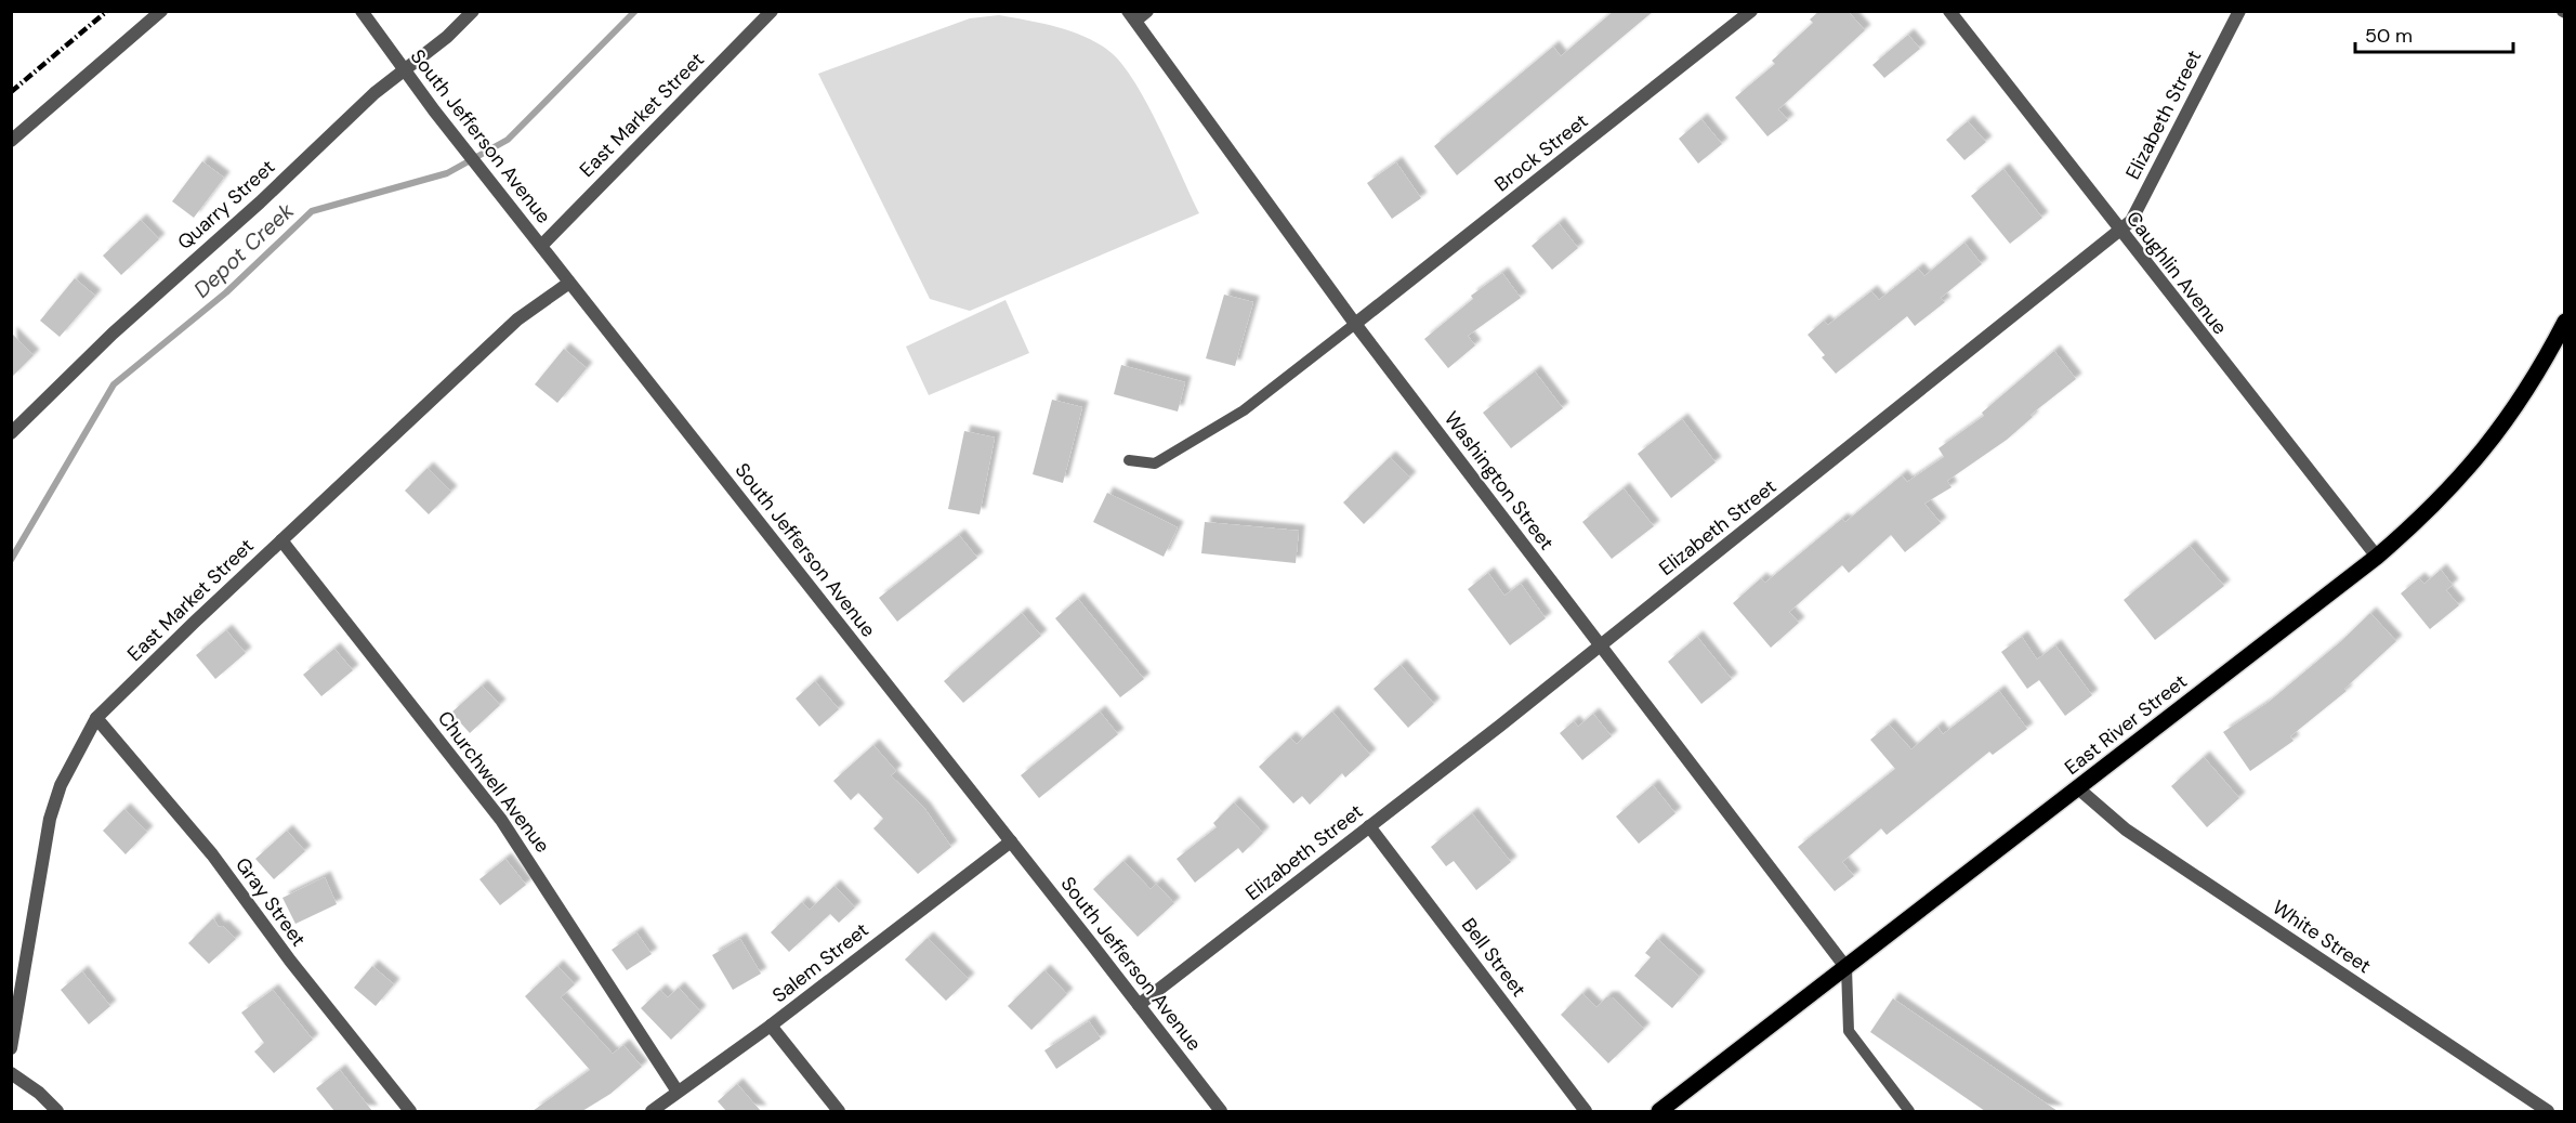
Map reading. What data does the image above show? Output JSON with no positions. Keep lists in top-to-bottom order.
{
  "streets": {
    "main road": ["East River Street"],
    "street": [
      "East Market Street",
      "Elizabeth Street",
      "South Jefferson Avenue",
      "Brock Street",
      "Quarry Street",
      "Caughlin Avenue",
      "Washington Street",
      "Churchwell Avenue",
      "Gray Street",
      "White Street",
      "Bell Street",
      "Salem Street"
    ]
  },
  "crossings": [
    ["East Market Street", "South Jefferson Avenue"],
    ["East Market Street", "Churchwell Avenue"],
    ["East Market Street", "Gray Street"],
    ["Elizabeth Street", "South Jefferson Avenue"],
    ["Elizabeth Street", "Caughlin Avenue"],
    ["Elizabeth Street", "Washington Street"],
    ["Elizabeth Street", "Bell Street"],
    ["South Jefferson Avenue", "Quarry Street"],
    ["South Jefferson Avenue", "Salem Street"],
    ["Brock Street", "Washington Street"],
    ["Caughlin Avenue", "East River Street"],
    ["Washington Street", "East River Street"],
    ["East River Street", "White Street"],
    ["Churchwell Avenue", "Salem Street"]
  ],
  "water": ["Depot Creek"],
  "scale_bar": "50 m"
}
